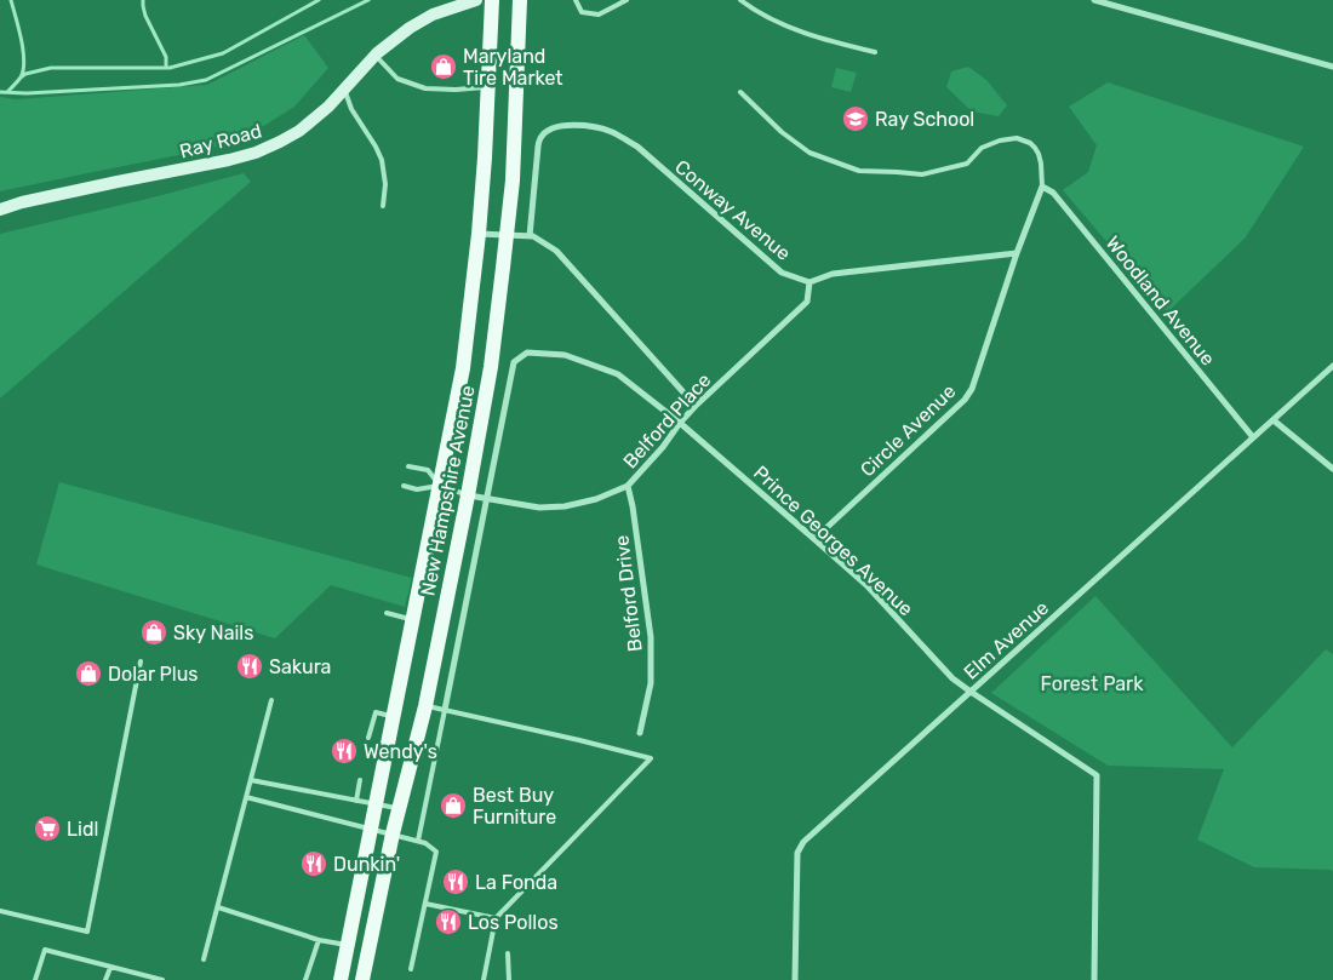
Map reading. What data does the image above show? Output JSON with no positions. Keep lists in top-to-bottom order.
{
  "streets": {
    "main road": ["New Hampshire Avenue"],
    "street": [
      "Ray Road",
      "Conway Avenue",
      "Woodland Avenue",
      "Belford Place",
      "Circle Avenue",
      "Prince Georges Avenue",
      "Belford Drive",
      "Elm Avenue"
    ]
  },
  "crossings": [
    ["Conway Avenue", "Belford Place"],
    ["Woodland Avenue", "Circle Avenue"],
    ["Woodland Avenue", "Elm Avenue"],
    ["Belford Place", "New Hampshire Avenue"],
    ["Belford Place", "Prince Georges Avenue"],
    ["Belford Place", "Belford Drive"],
    ["Circle Avenue", "Prince Georges Avenue"],
    ["New Hampshire Avenue", "Prince Georges Avenue"],
    ["Prince Georges Avenue", "Elm Avenue"]
  ],
  "parks": ["Forest Park"],
  "places": {
    "shop": [
      "Maryland Tire Market",
      "Sky Nails",
      "Dolar Plus",
      "Best Buy Furniture"
    ],
    "school or university": ["Ray School"],
    "restaurant": [
      "Sakura",
      "Wendy's",
      "Dunkin'",
      "La Fonda",
      "Los Pollos"
    ],
    "supermarket": ["Lidl"]
  }
}
